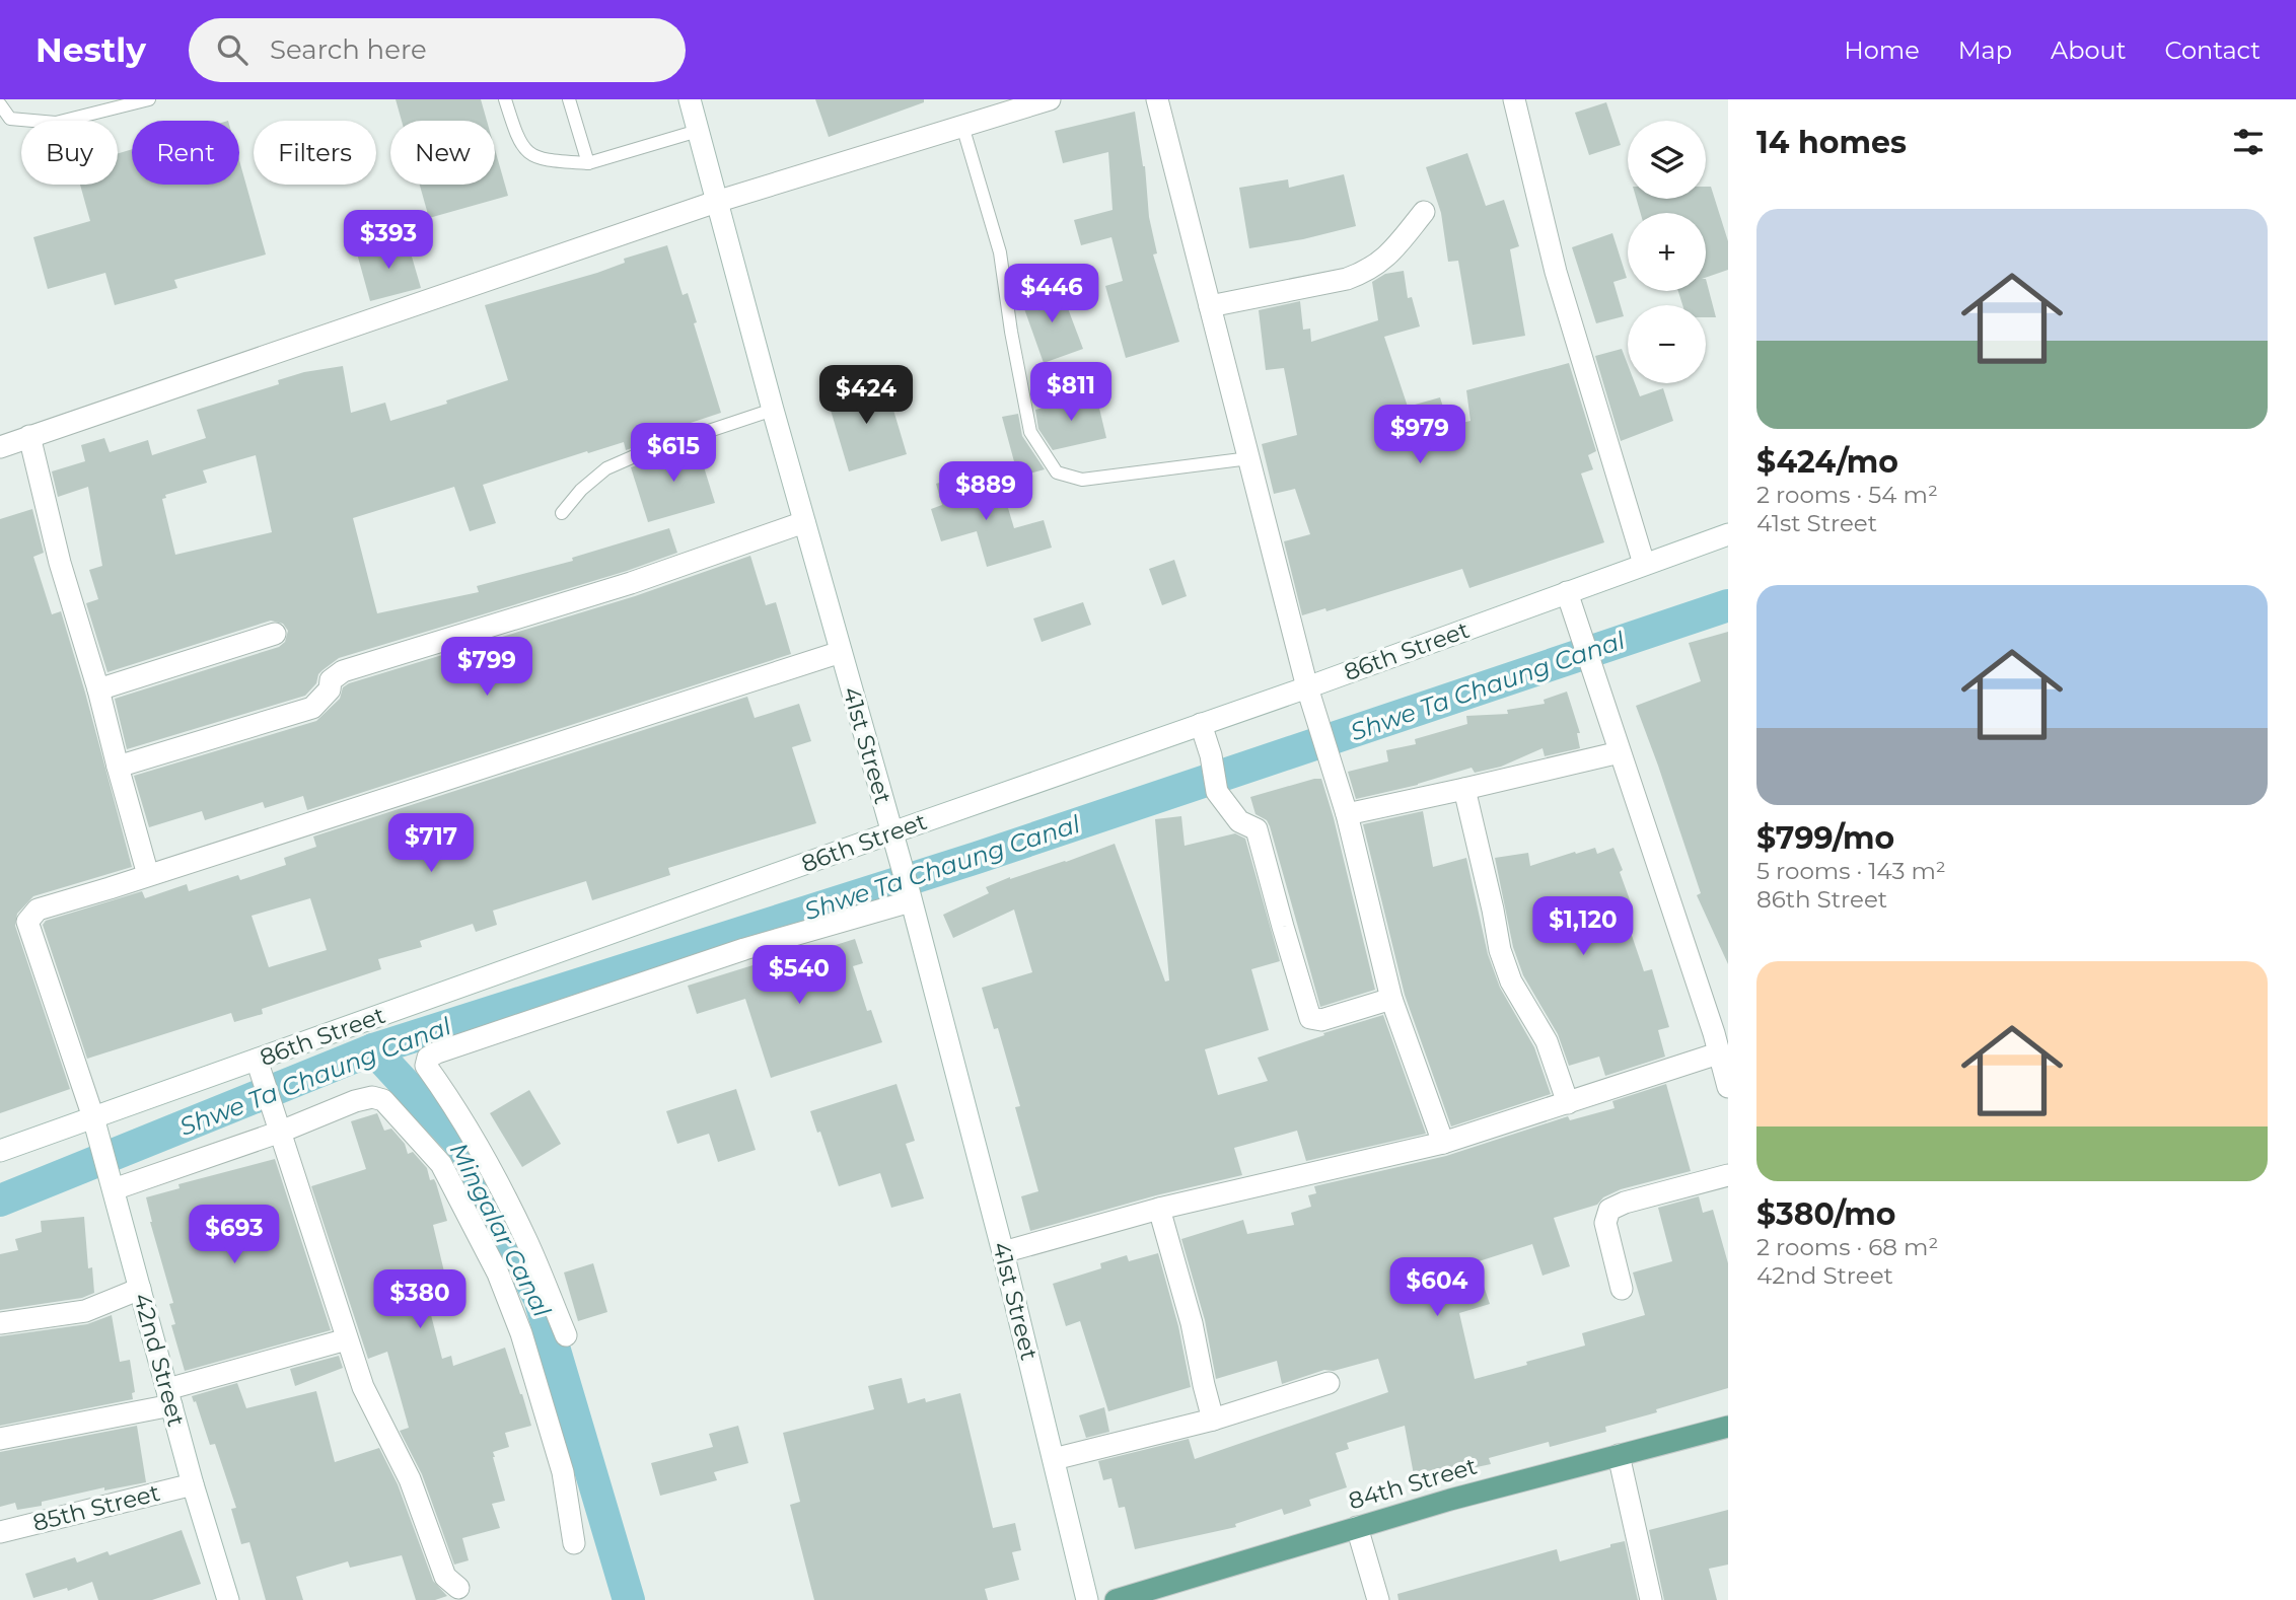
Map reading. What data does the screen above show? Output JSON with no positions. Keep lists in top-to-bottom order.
{
  "streets": {
    "main road": ["84th Street"],
    "street": [
      "86th Street",
      "41st Street",
      "42nd Street",
      "85th Street"
    ]
  },
  "crossings": [
    ["86th Street", "41st Street"],
    ["86th Street", "42nd Street"],
    ["42nd Street", "85th Street"]
  ],
  "water": ["Shwe Ta Chaung Canal", "Mingalar Canal"],
  "page": {
    "header": "Nestly",
    "search": "Search here",
    "nav": [
      "Home",
      "Map",
      "About",
      "Contact"
    ],
    "heading": "14 homes",
    "map_buttons": ["+", "−"],
    "chip": [
      "Buy",
      "Rent",
      "Filters",
      "New"
    ],
    "list": [
      {
        "name": "$424/mo",
        "note": "2 rooms · 54 m² · 41st Street"
      },
      {
        "name": "$799/mo",
        "note": "5 rooms · 143 m² · 86th Street"
      },
      {
        "name": "$380/mo",
        "note": "2 rooms · 68 m² · 42nd Street"
      }
    ],
    "price": [
      "$393",
      "$446",
      "$811",
      "$424",
      "$979",
      "$615",
      "$889",
      "$799",
      "$717",
      "$1,120",
      "$540",
      "$693",
      "$604",
      "$380"
    ]
  }
}
